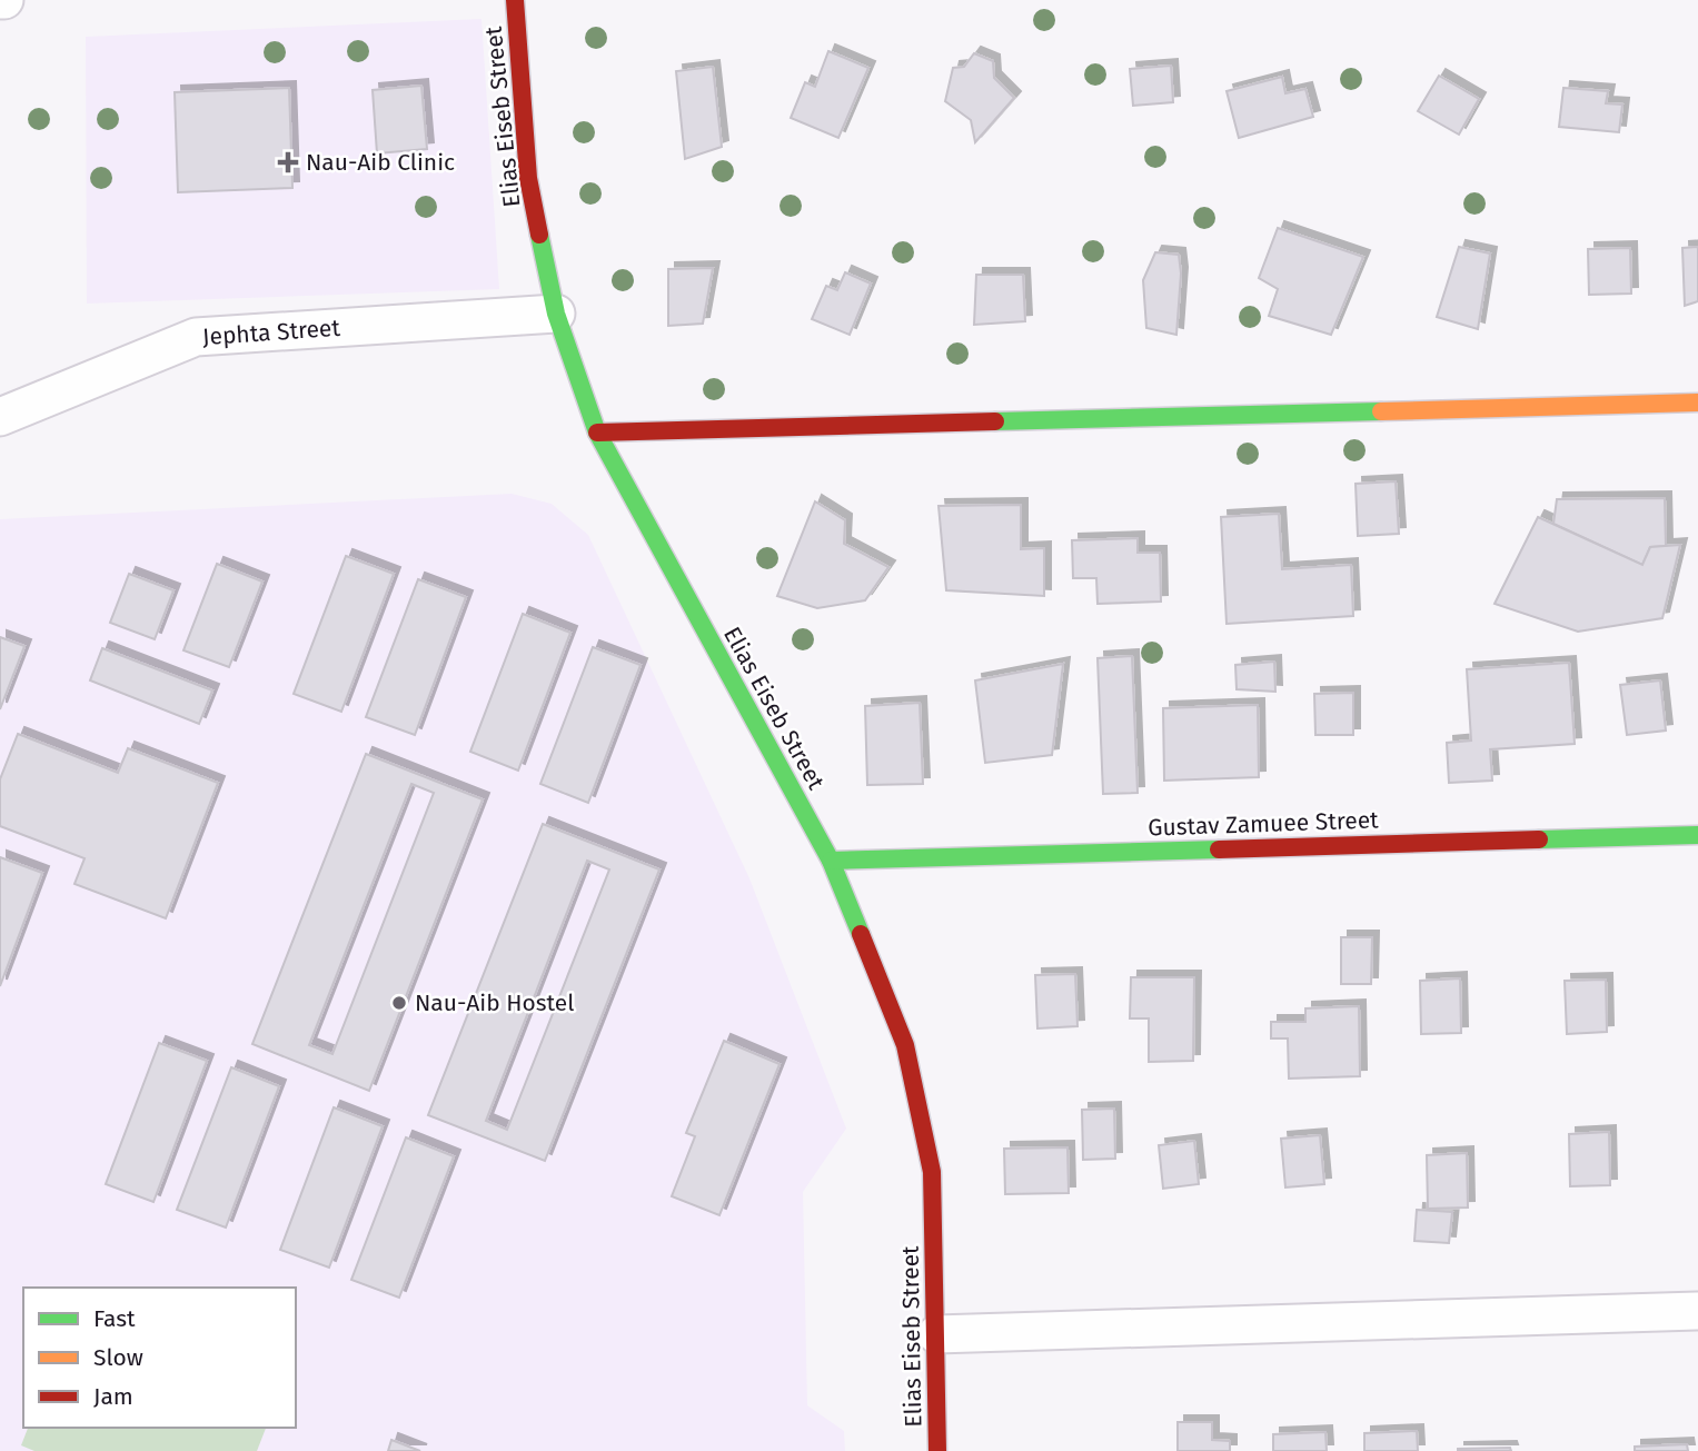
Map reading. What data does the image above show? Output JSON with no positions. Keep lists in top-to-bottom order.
{
  "streets": {
    "street": ["Elias Eiseb Street", "Jephta Street", "Gustav Zamuee Street"]
  },
  "crossings": [
    ["Elias Eiseb Street", "Jephta Street"],
    ["Elias Eiseb Street", "Gustav Zamuee Street"]
  ],
  "places": {
    "health": ["Nau-Aib Clinic"],
    "other": ["Nau-Aib Hostel"]
  },
  "legend": ["Fast", "Slow", "Jam"]
}
